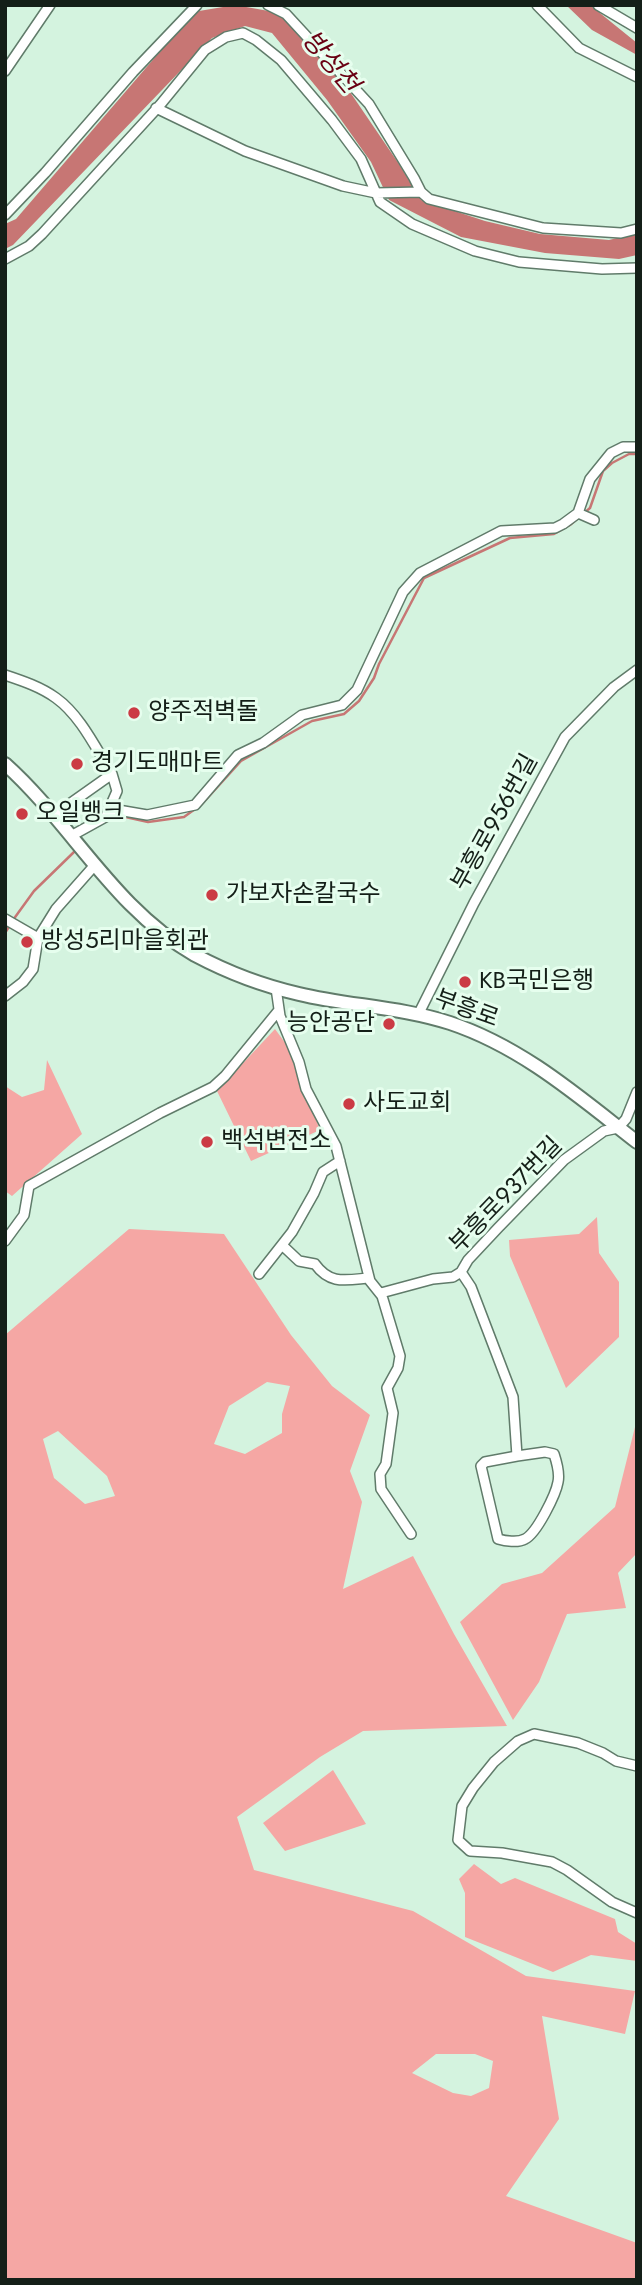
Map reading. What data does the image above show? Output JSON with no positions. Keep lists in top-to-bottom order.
{
  "streets": {
    "main road": ["부흥로"],
    "street": ["부흥로956번길", "부흥로937번길"]
  },
  "crossings": [
    ["부흥로956번길", "부흥로"],
    ["부흥로", "부흥로937번길"]
  ],
  "water": ["방성천"],
  "places": [
    "양주적벽돌",
    "경기도매마트",
    "오일뱅크",
    "가보자손칼국수",
    "방성5리마을회관",
    "KB국민은행",
    "능안공단",
    "사도교회",
    "백석변전소"
  ]
}
